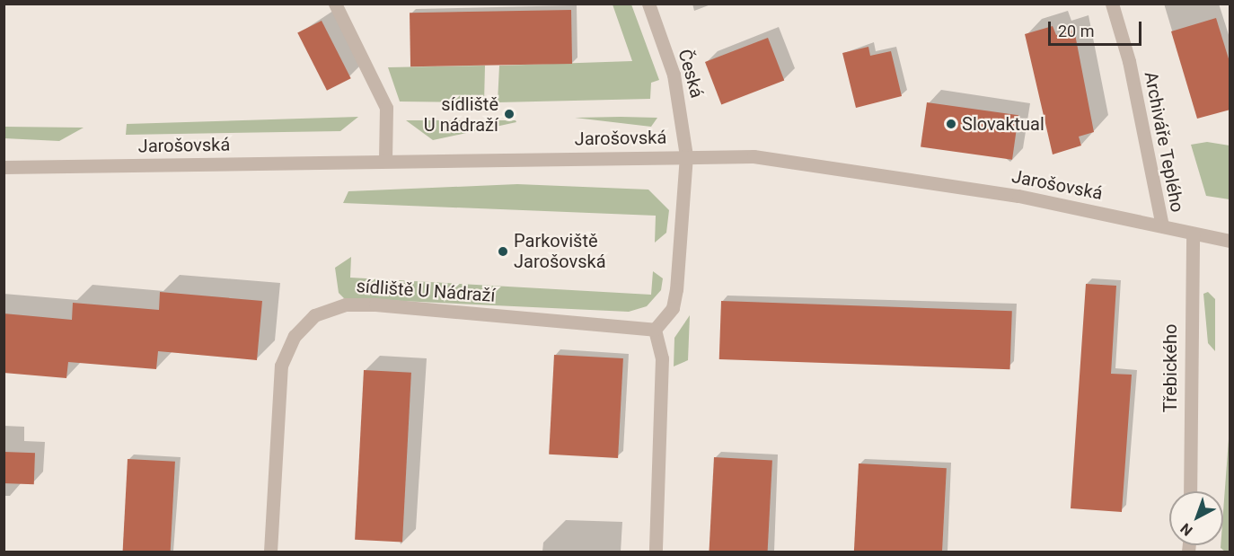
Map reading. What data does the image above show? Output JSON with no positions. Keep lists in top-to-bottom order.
{
  "streets": {
    "street": [
      "Česká",
      "Jarošovská",
      "Archiváře Teplého",
      "sídliště U Nádraží",
      "Třebického"
    ]
  },
  "crossings": [
    ["Česká", "Jarošovská"],
    ["Jarošovská", "Archiváře Teplého"],
    ["Jarošovská", "Třebického"]
  ],
  "places": ["sídliště U nádraží", "Slovaktual", "Parkoviště Jarošovská"],
  "scale_bar": "20 m",
  "north": "bottom left"
}
